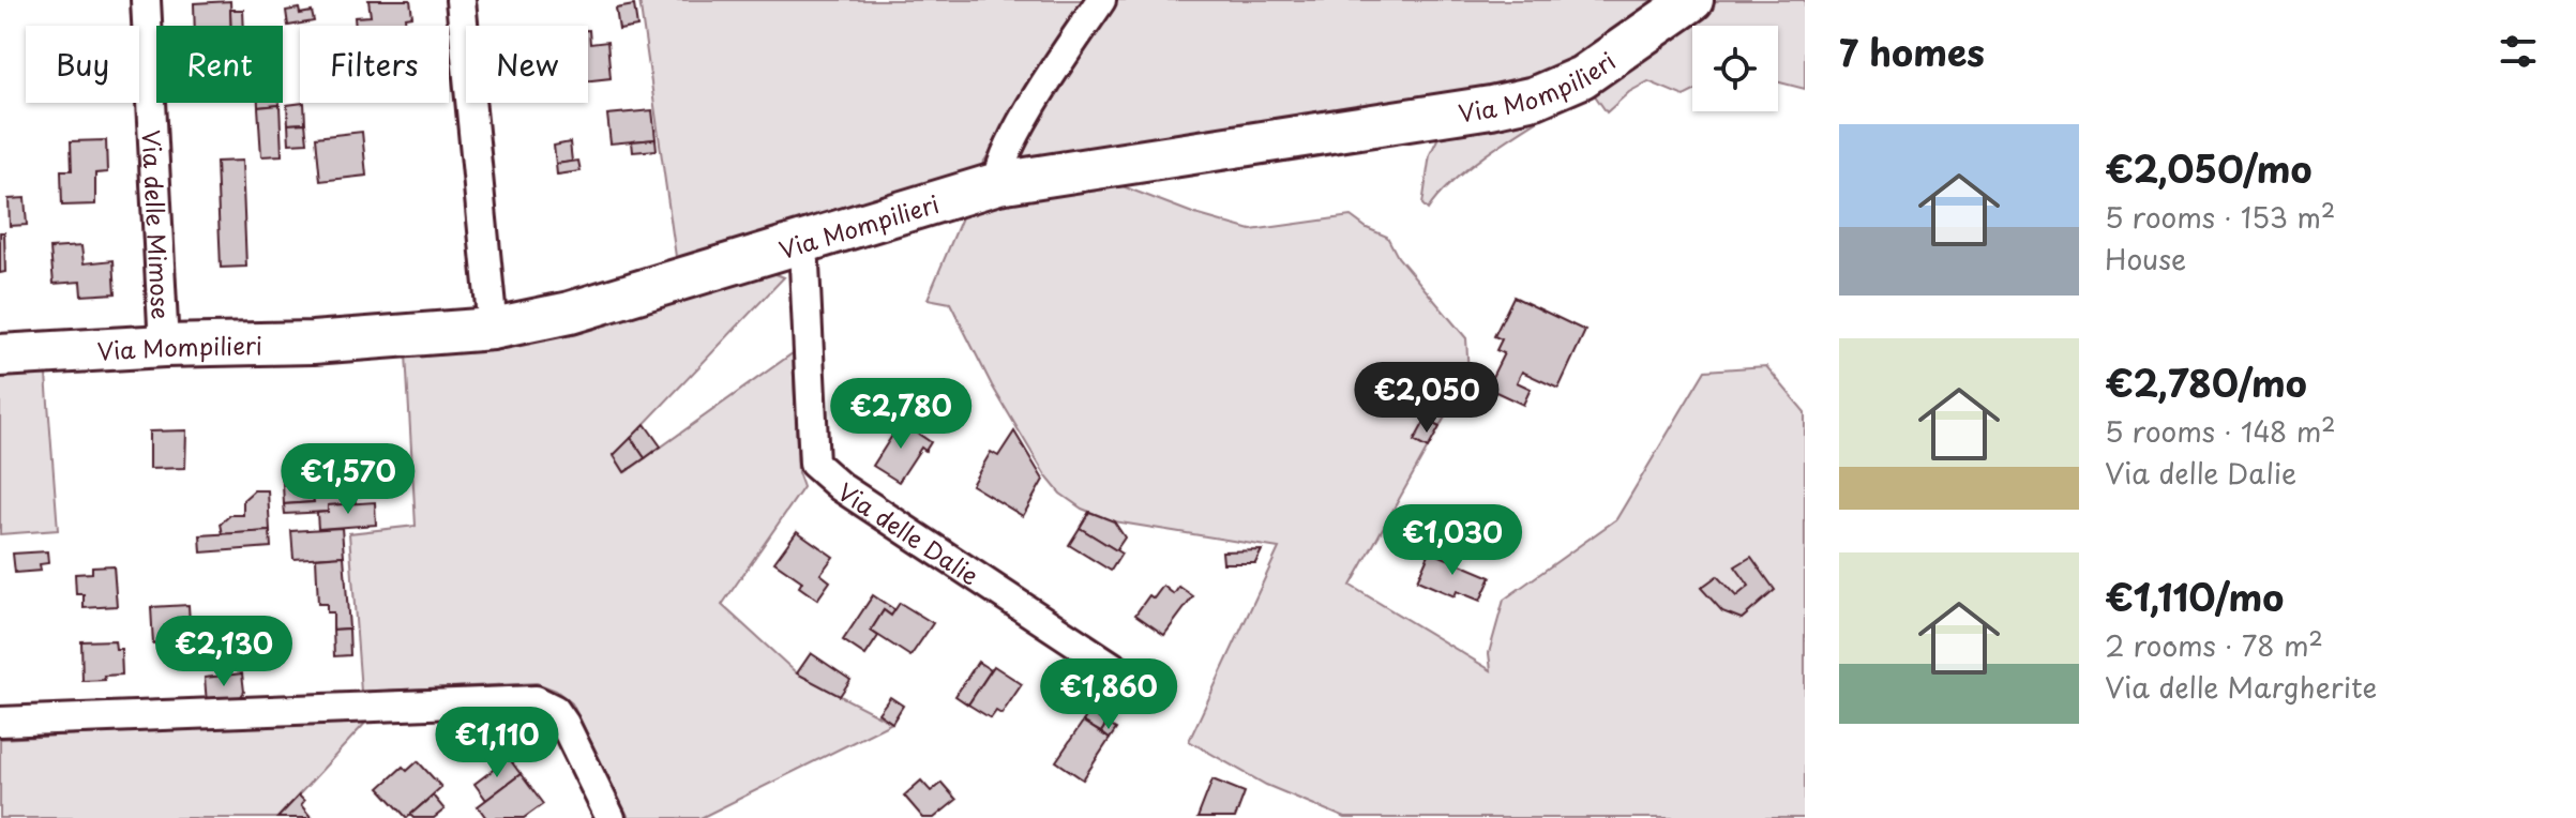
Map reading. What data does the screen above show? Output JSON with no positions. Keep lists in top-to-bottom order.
{
  "streets": {
    "street": ["Via Mompilieri", "Via delle Mimose", "Via delle Dalie"]
  },
  "crossings": [
    ["Via Mompilieri", "Via delle Mimose"],
    ["Via Mompilieri", "Via delle Dalie"]
  ],
  "page": {
    "heading": "7 homes",
    "chip": [
      "Buy",
      "Rent",
      "Filters",
      "New"
    ],
    "list": [
      {
        "name": "€2,050/mo",
        "note": "5 rooms · 153 m² · House"
      },
      {
        "name": "€2,780/mo",
        "note": "5 rooms · 148 m² · Via delle Dalie"
      },
      {
        "name": "€1,110/mo",
        "note": "2 rooms · 78 m² · Via delle Margherite"
      }
    ],
    "price": [
      "€2,050",
      "€2,780",
      "€1,570",
      "€1,030",
      "€2,130",
      "€1,860",
      "€1,110"
    ]
  }
}
